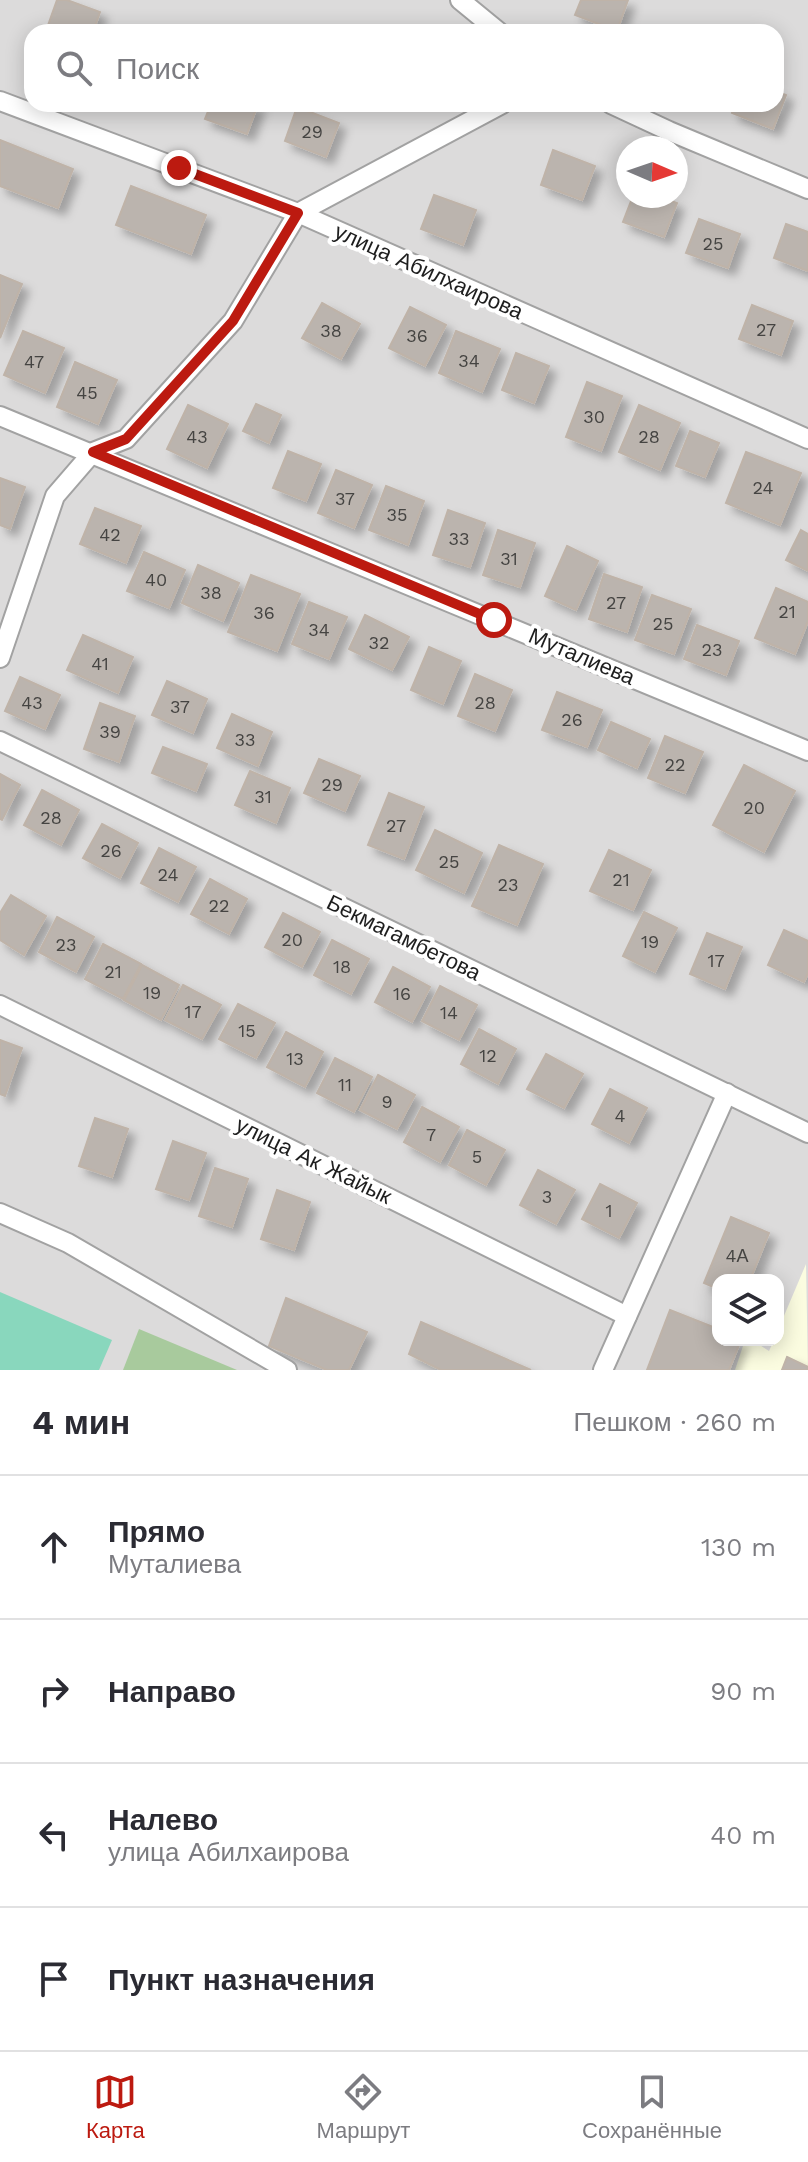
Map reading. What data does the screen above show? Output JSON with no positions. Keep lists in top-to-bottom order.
{
  "streets": {
    "street": [
      "улица Абилхаирова",
      "Муталиева",
      "Бекмагамбетова",
      "улица Ак Жайык"
    ]
  },
  "house_numbers": [
    "29",
    "25",
    "27",
    "38",
    "36",
    "34",
    "47",
    "45",
    "30",
    "43",
    "28",
    "24",
    "37",
    "35",
    "42",
    "33",
    "31",
    "40",
    "38",
    "27",
    "21",
    "36",
    "25",
    "34",
    "32",
    "23",
    "41",
    "43",
    "28",
    "37",
    "26",
    "39",
    "33",
    "22",
    "29",
    "31",
    "20",
    "28",
    "27",
    "26",
    "25",
    "24",
    "21",
    "23",
    "22",
    "20",
    "19",
    "23",
    "17",
    "18",
    "21",
    "19",
    "16",
    "17",
    "14",
    "15",
    "12",
    "13",
    "11",
    "9",
    "4",
    "7",
    "5",
    "3",
    "1",
    "4А"
  ],
  "north": "right",
  "page": {
    "search": "Поиск",
    "heading": ["4 мин", "Пешком · 260 m"],
    "list": [
      ["Прямо", "Муталиева", "130 m"],
      ["Направо", "90 m"],
      ["Налево", "улица Абилхаирова", "40 m"],
      "Пункт назначения"
    ],
    "nav": ["Карта", "Маршрут", "Сохранённые"]
  }
}
